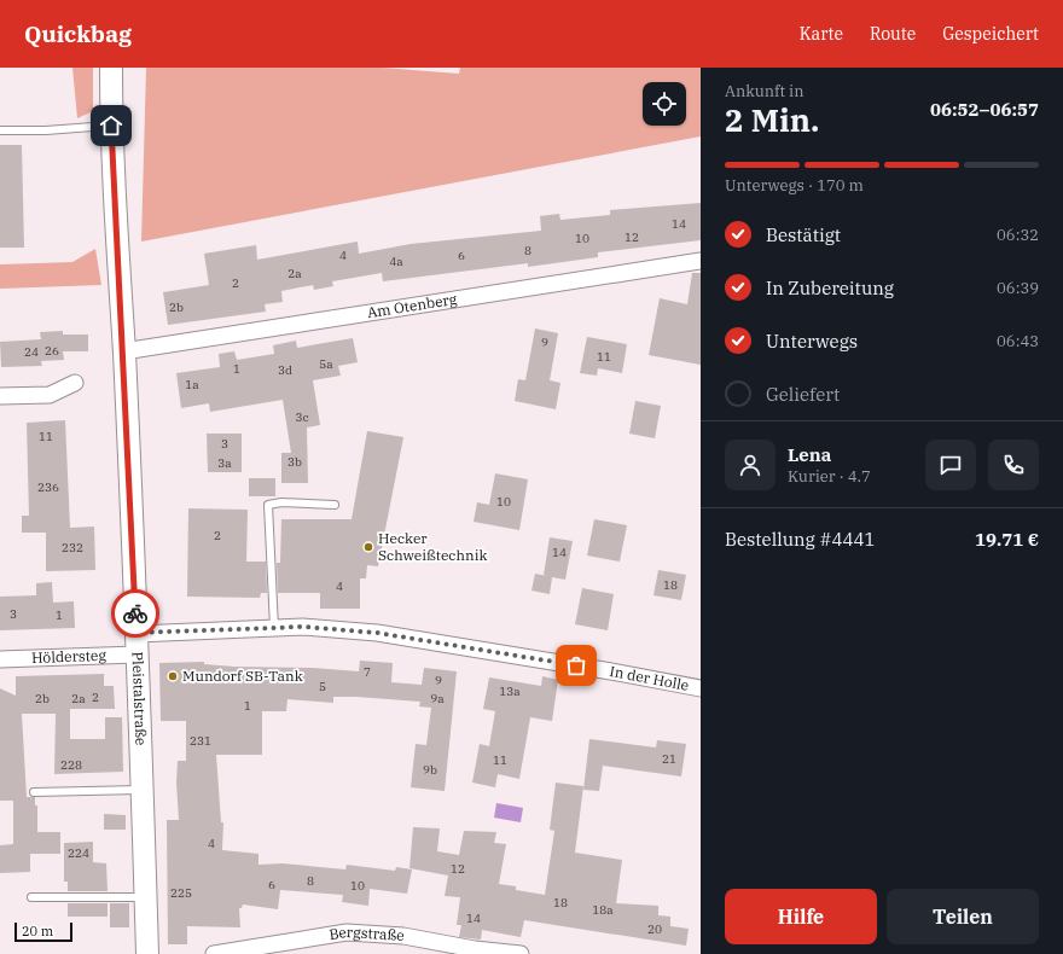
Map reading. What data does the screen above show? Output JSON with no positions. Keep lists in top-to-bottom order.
{
  "streets": {
    "main road": ["Pleistalstraße"],
    "street": [
      "Am Otenberg",
      "Höldersteg",
      "In der Holle",
      "Bergstraße"
    ]
  },
  "crossings": [
    ["Am Otenberg", "Pleistalstraße"],
    ["Höldersteg", "In der Holle"],
    ["Höldersteg", "Pleistalstraße"],
    ["In der Holle", "Pleistalstraße"]
  ],
  "places": ["Hecker Schweißtechnik", "Mundorf SB-Tank"],
  "house_numbers": [
    "14",
    "12",
    "10",
    "8",
    "4",
    "6",
    "4a",
    "2a",
    "2",
    "2b",
    "9",
    "26",
    "24",
    "11",
    "5a",
    "1",
    "3d",
    "1a",
    "3c",
    "11",
    "3",
    "3b",
    "3a",
    "236",
    "10",
    "2",
    "232",
    "14",
    "18",
    "4",
    "3",
    "1",
    "7",
    "9",
    "5",
    "13a",
    "2",
    "2b",
    "2a",
    "9a",
    "1",
    "231",
    "21",
    "11",
    "228",
    "9b",
    "4",
    "224",
    "12",
    "8",
    "6",
    "10",
    "225",
    "18",
    "18a",
    "14",
    "20"
  ],
  "scale_bar": "20 m",
  "page": {
    "header": "Quickbag",
    "nav": ["Karte", "Route", "Gespeichert"],
    "heading": ["2 Min.", "Ankunft in", "06:52–06:57"],
    "panel": [
      "Lena",
      "Kurier · 4.7",
      "Bestellung #4441",
      "19.71 €"
    ],
    "bar": "Unterwegs · 170 m",
    "list": [
      ["Bestätigt", "06:32"],
      ["In Zubereitung", "06:39"],
      ["Unterwegs", "06:43"],
      "Geliefert"
    ],
    "buttons": ["Hilfe", "Teilen"],
    "scale": "20 m"
  }
}
